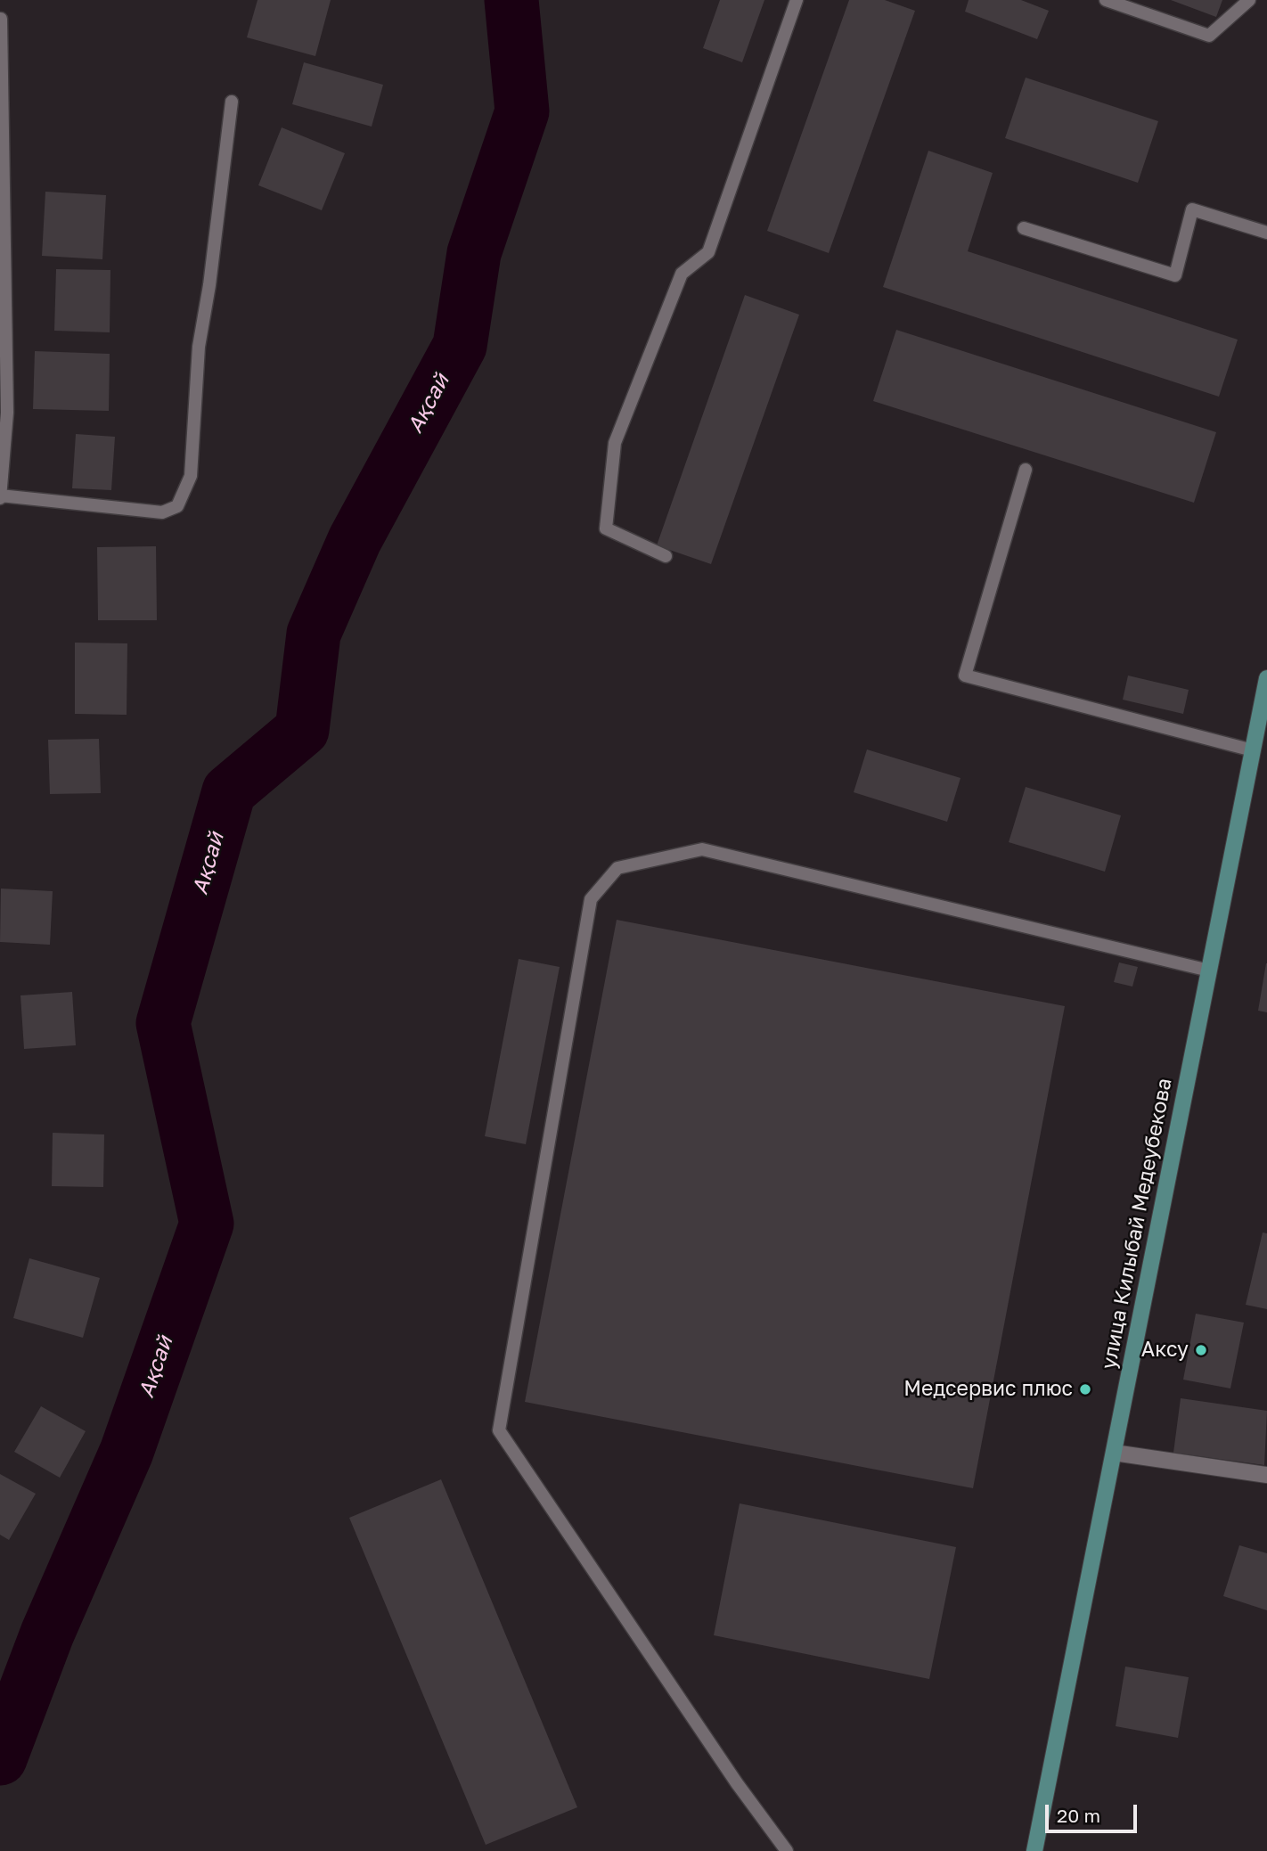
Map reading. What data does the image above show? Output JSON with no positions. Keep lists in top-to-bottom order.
{
  "streets": {
    "main road": ["улица Килыбай Медеубекова"]
  },
  "water": ["Ақсай"],
  "places": ["Аксу", "Медсервис плюс"],
  "scale_bar": "20 m"
}
